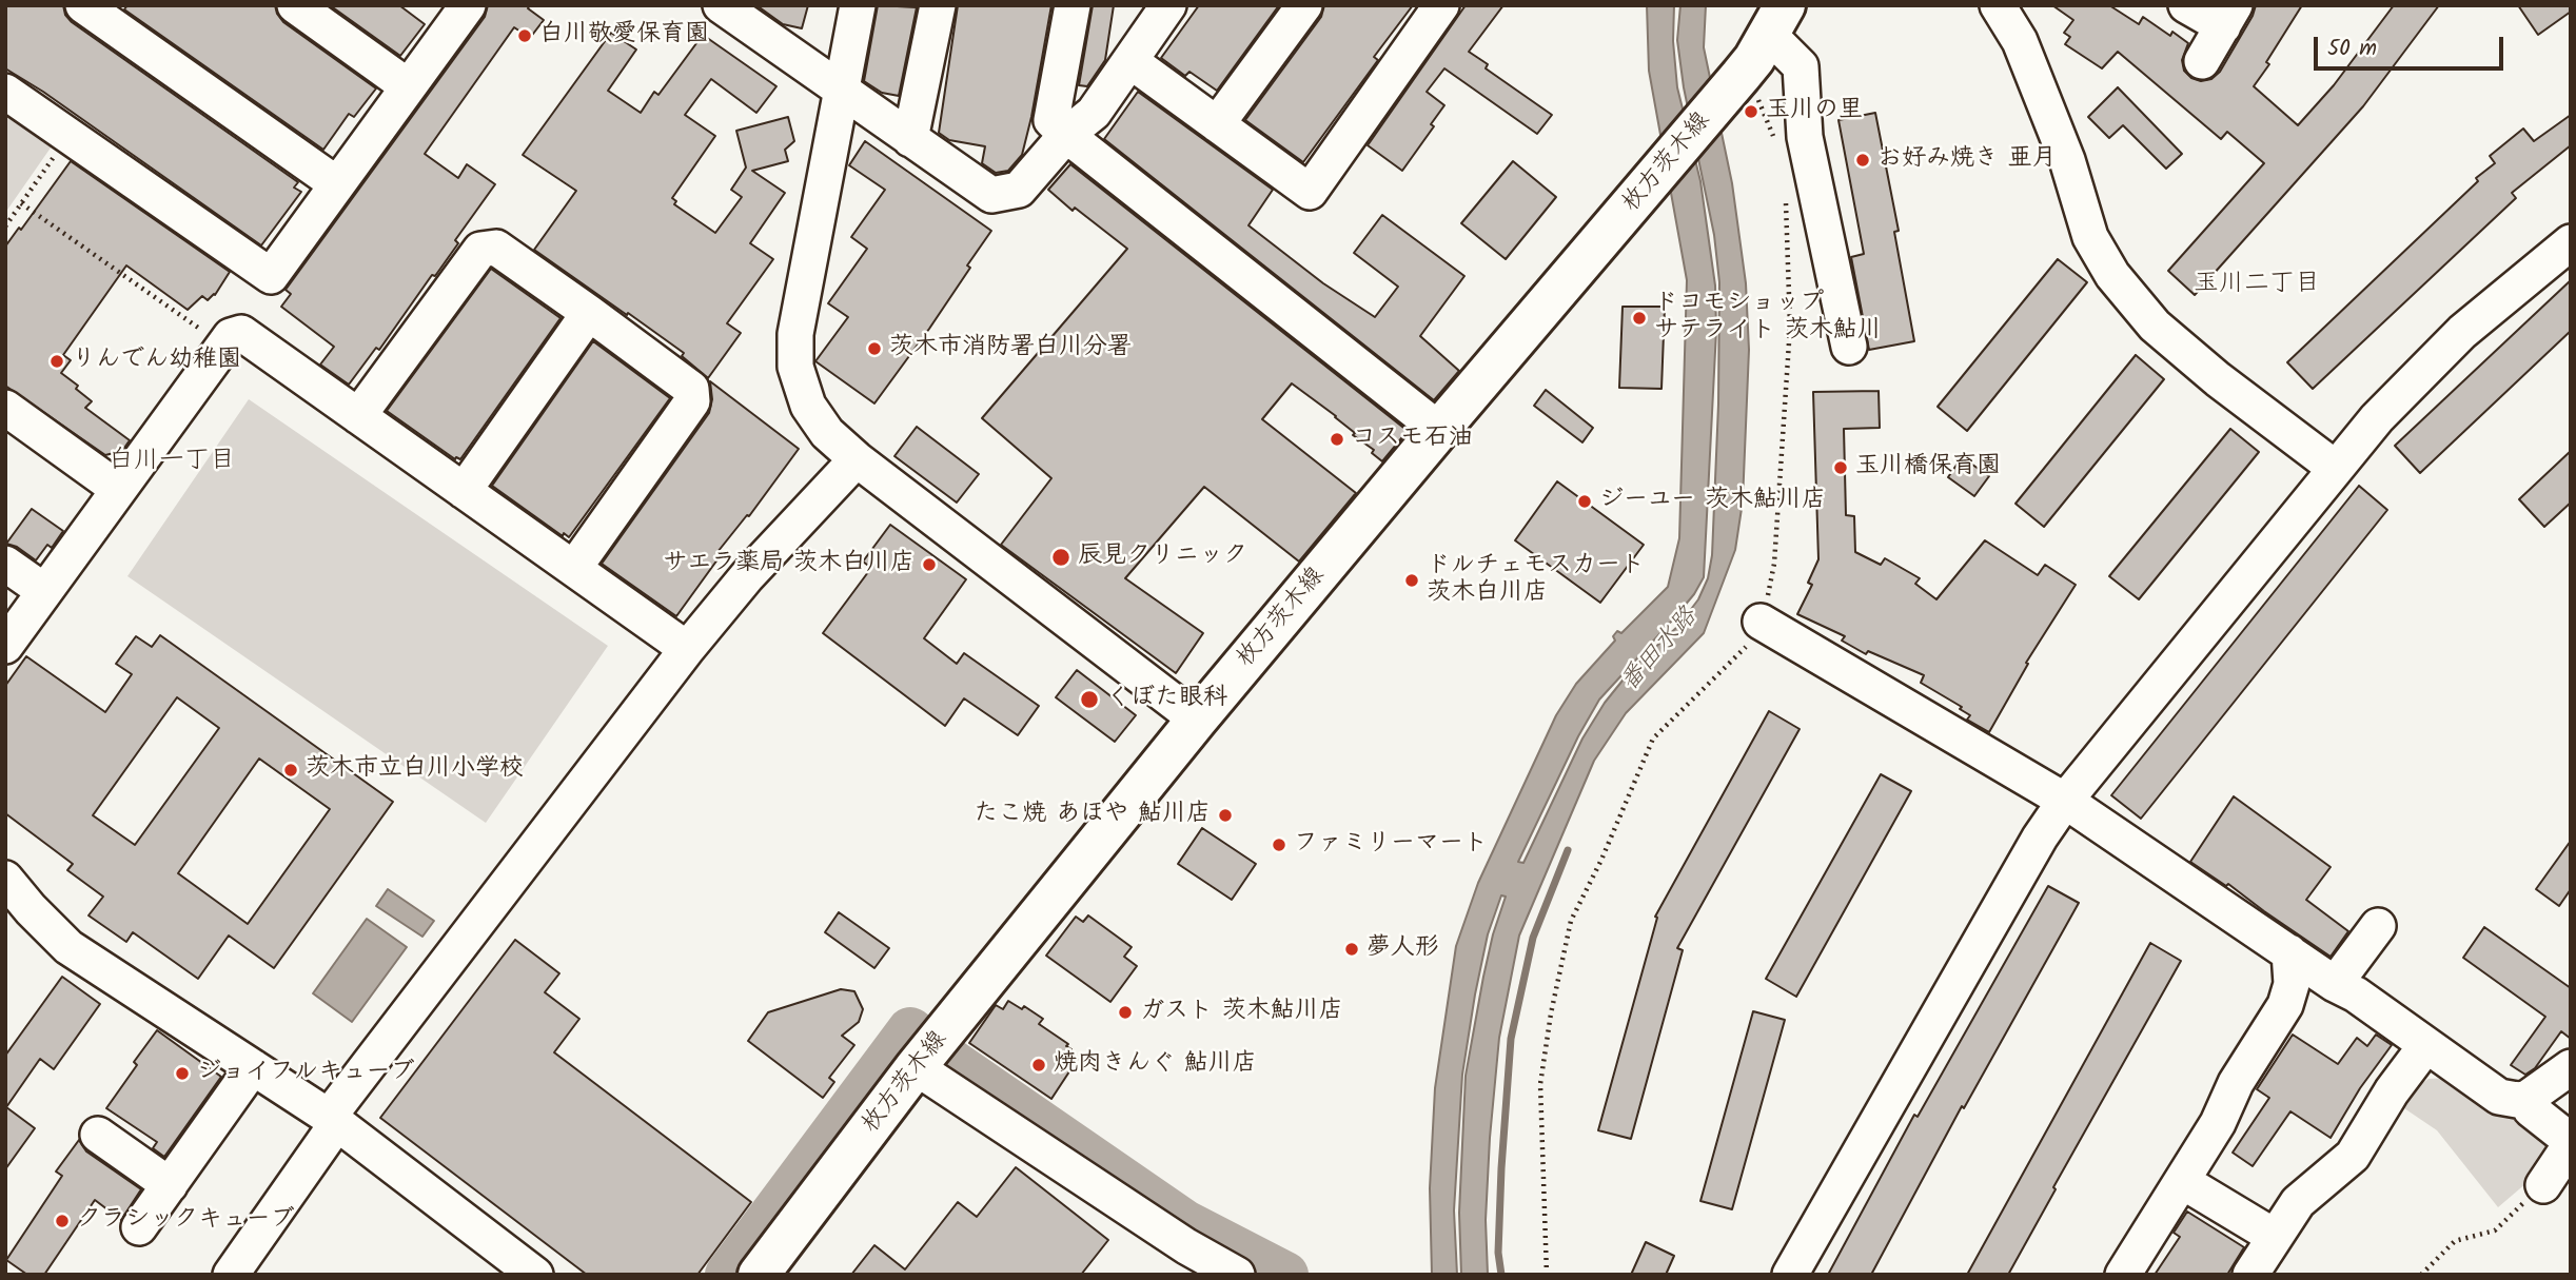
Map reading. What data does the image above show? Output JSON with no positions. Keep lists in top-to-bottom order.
{
  "streets": {
    "main road": ["枚方茨木線"]
  },
  "districts": ["玉川二丁目", "白川一丁目"],
  "water": ["番田水路"],
  "places": [
    "白川敬愛保育園",
    "玉川の里",
    "お好み焼き 亜月",
    "ドコモショップ サテライト 茨木鮎川",
    "茨木市消防署白川分署",
    "りんでん幼稚園",
    "コスモ石油",
    "玉川橋保育園",
    "ジーユー 茨木鮎川店",
    "辰見クリニック",
    "サエラ薬局 茨木白川店",
    "ドルチェモスカート 茨木白川店",
    "くぼた眼科",
    "茨木市立白川小学校",
    "たこ焼 あほや 鮎川店",
    "ファミリーマート",
    "夢人形",
    "ガスト 茨木鮎川店",
    "焼肉きんぐ 鮎川店",
    "ジョイフルキューブ",
    "クラシックキューブ"
  ],
  "scale_bar": "50 m"
}
